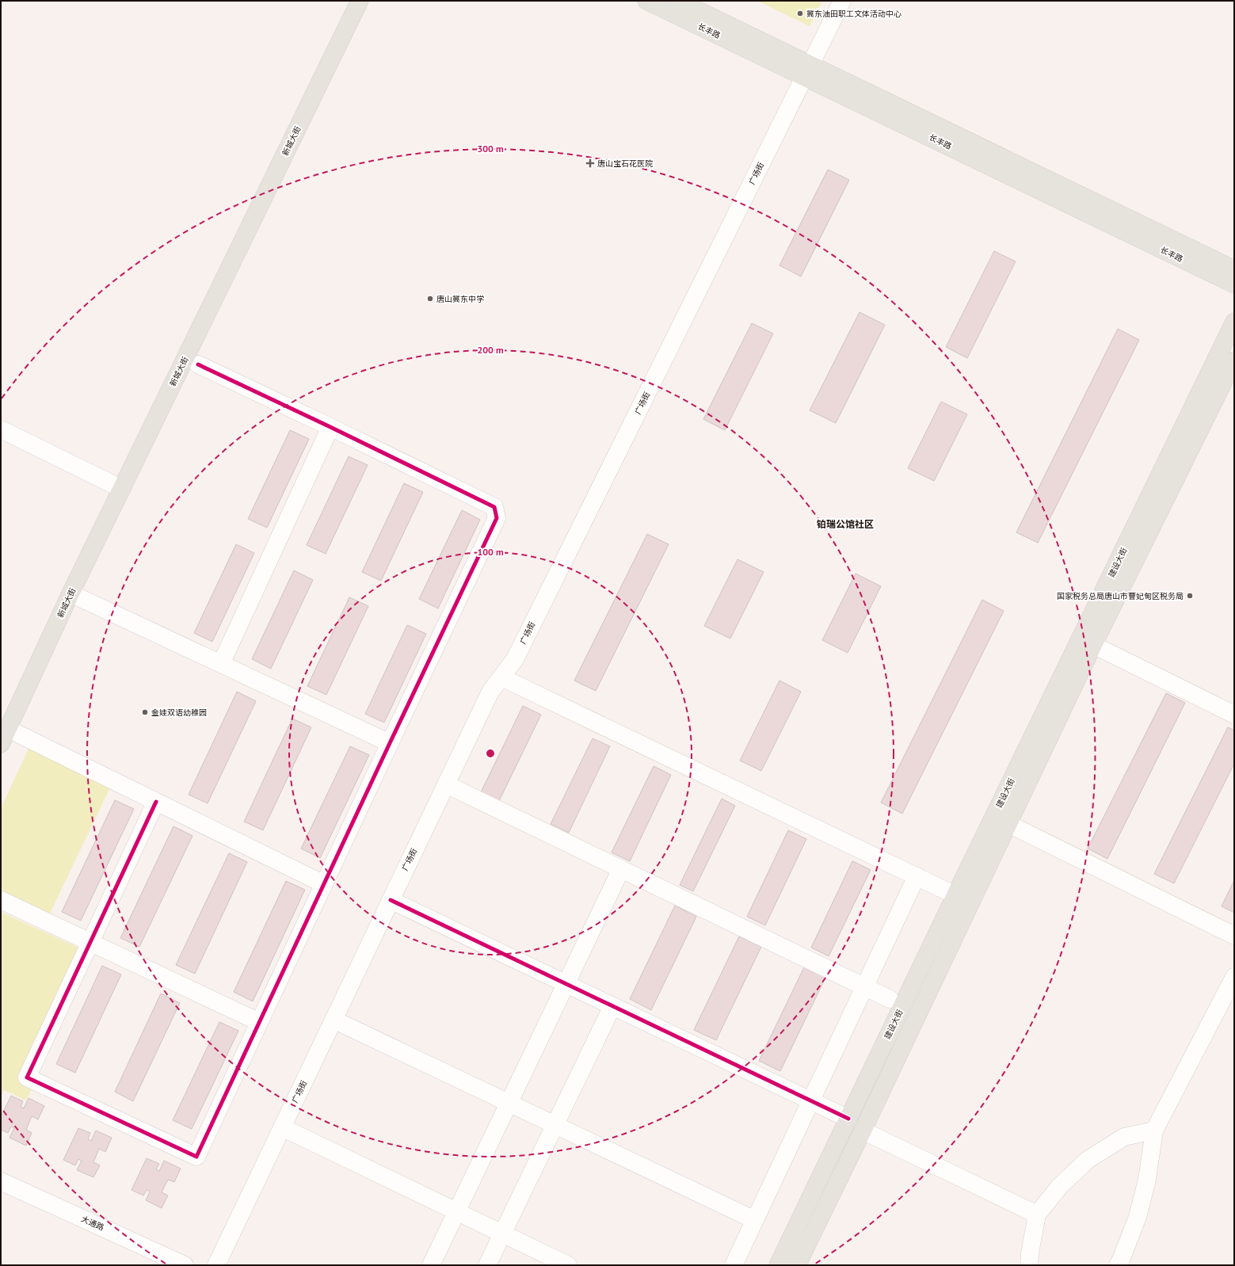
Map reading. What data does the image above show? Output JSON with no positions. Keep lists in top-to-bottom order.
{
  "streets": {
    "main road": ["长丰路", "新城大街", "建设大街"],
    "street": ["广场街", "大通路"]
  },
  "crossings": [
    ["长丰路", "广场街"]
  ],
  "districts": ["铂瑞公馆社区"],
  "places": {
    "other": [
      "冀东油田职工文体活动中心",
      "唐山冀东中学",
      "国家税务总局唐山市曹妃甸区税务局",
      "金娃双语幼稚园"
    ],
    "health": ["唐山宝石花医院"]
  },
  "rings": ["300 m", "200 m", "100 m"]
}
